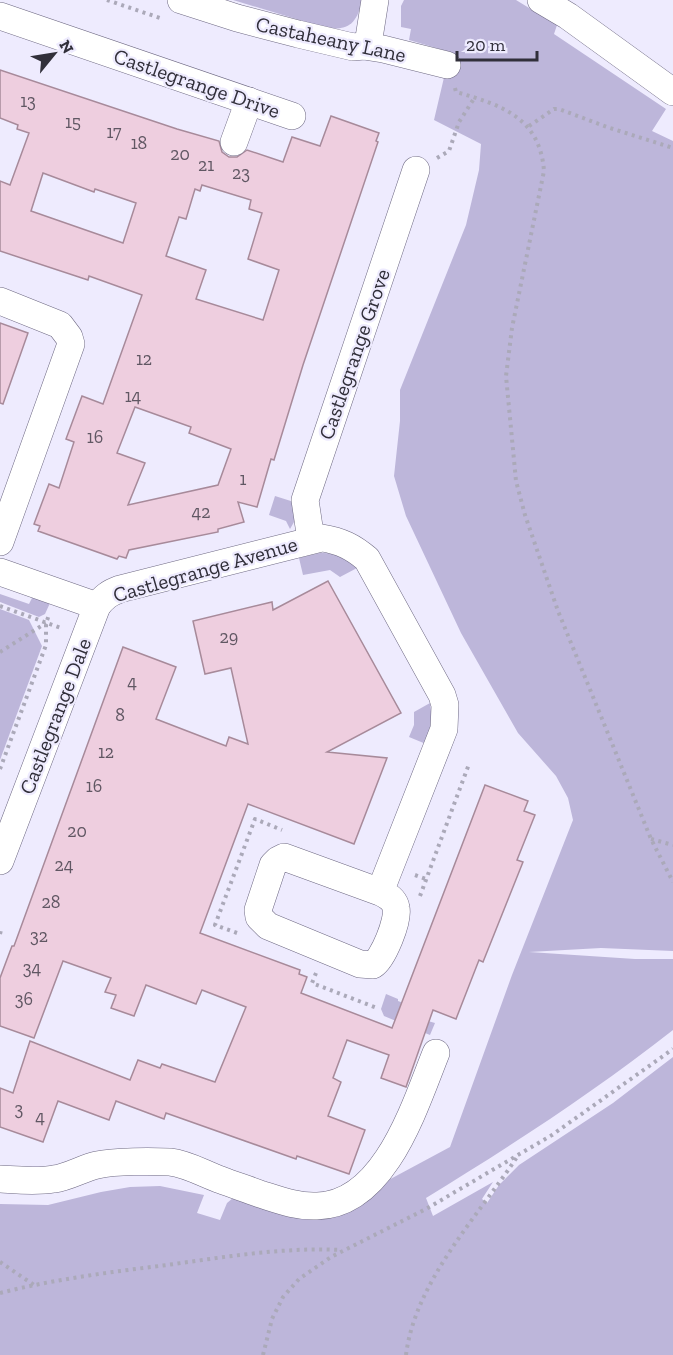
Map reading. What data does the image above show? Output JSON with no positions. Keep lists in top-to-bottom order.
{
  "streets": {
    "street": [
      "Castaheany Lane",
      "Castlegrange Drive",
      "Castlegrange Grove",
      "Castlegrange Avenue",
      "Castlegrange Dale"
    ]
  },
  "crossings": [
    ["Castlegrange Grove", "Castlegrange Avenue"],
    ["Castlegrange Avenue", "Castlegrange Dale"]
  ],
  "house_numbers": [
    "13",
    "15",
    "17",
    "18",
    "20",
    "21",
    "23",
    "12",
    "14",
    "16",
    "1",
    "42",
    "29",
    "4",
    "8",
    "12",
    "16",
    "20",
    "24",
    "28",
    "32",
    "34",
    "36",
    "3",
    "4"
  ],
  "scale_bar": "20 m",
  "north": "top right"
}
